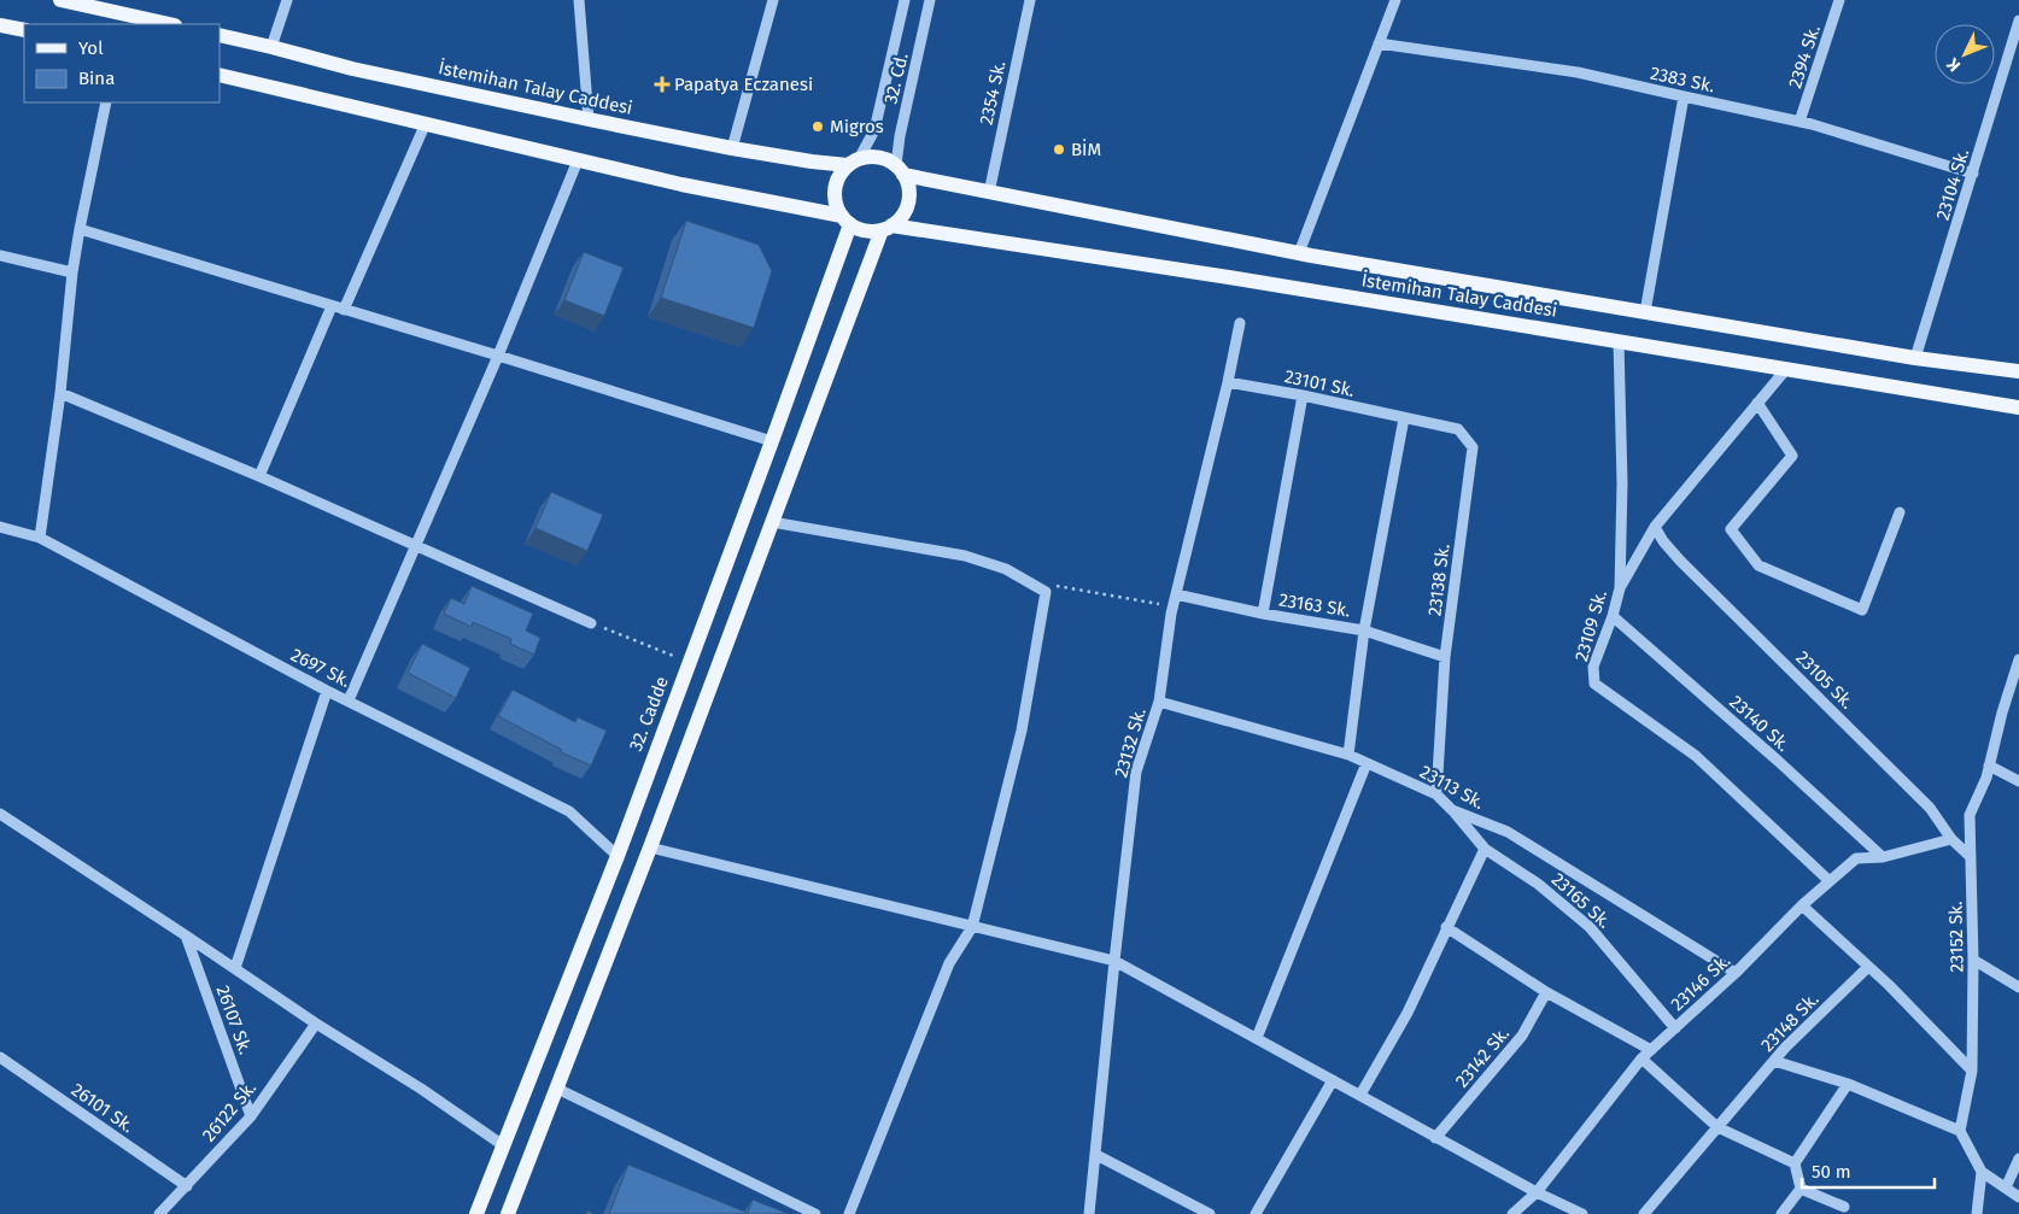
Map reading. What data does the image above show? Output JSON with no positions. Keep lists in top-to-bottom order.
{
  "streets": {
    "main road": ["İstemihan Talay Caddesi", "32. Cadde"],
    "street": [
      "2394 Sk.",
      "32. Cd.",
      "2383 Sk.",
      "2354 Sk.",
      "23104 Sk.",
      "23101 Sk.",
      "23138 Sk.",
      "23163 Sk.",
      "23109 Sk.",
      "2697 Sk.",
      "23105 Sk.",
      "23140 Sk.",
      "23132 Sk.",
      "23113 Sk.",
      "23165 Sk.",
      "23152 Sk.",
      "23146 Sk.",
      "26107 Sk.",
      "23148 Sk.",
      "23142 Sk.",
      "26101 Sk.",
      "26122 Sk."
    ]
  },
  "crossings": [
    ["2394 Sk.", "2383 Sk."],
    ["32. Cd.", "İstemihan Talay Caddesi"],
    ["32. Cd.", "32. Cadde"],
    ["2383 Sk.", "23104 Sk."],
    ["İstemihan Talay Caddesi", "2354 Sk."],
    ["İstemihan Talay Caddesi", "23104 Sk."],
    ["İstemihan Talay Caddesi", "23109 Sk."],
    ["İstemihan Talay Caddesi", "32. Cadde"],
    ["23101 Sk.", "23138 Sk."],
    ["23101 Sk.", "23132 Sk."],
    ["23138 Sk.", "23163 Sk."],
    ["23138 Sk.", "23113 Sk."],
    ["23163 Sk.", "23132 Sk."],
    ["23109 Sk.", "23140 Sk."],
    ["23109 Sk.", "23146 Sk."],
    ["2697 Sk.", "32. Cadde"],
    ["23105 Sk.", "23152 Sk."],
    ["23105 Sk.", "23146 Sk."],
    ["23140 Sk.", "23146 Sk."],
    ["23132 Sk.", "23113 Sk."],
    ["23113 Sk.", "23165 Sk."],
    ["23113 Sk.", "23146 Sk."],
    ["23165 Sk.", "23146 Sk."],
    ["26107 Sk.", "26122 Sk."],
    ["26101 Sk.", "26122 Sk."]
  ],
  "places": {
    "health": ["Papatya Eczanesi"],
    "other": ["Migros", "BİM"]
  },
  "legend": ["Yol", "Bina"],
  "scale_bar": "50 m",
  "north": "bottom left"
}
